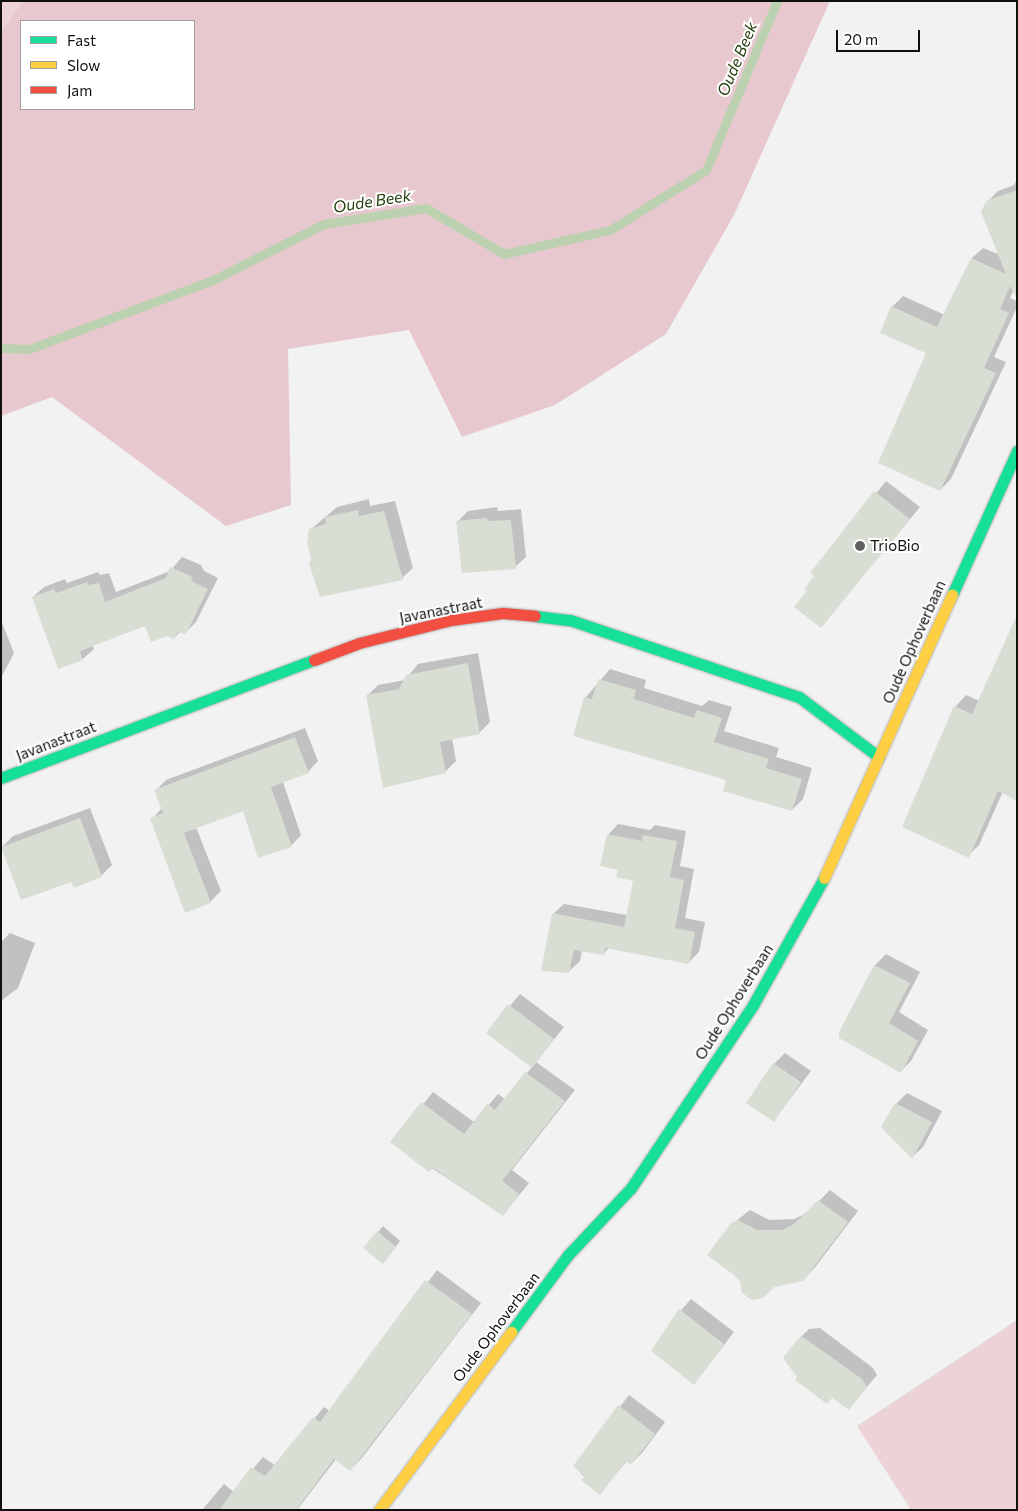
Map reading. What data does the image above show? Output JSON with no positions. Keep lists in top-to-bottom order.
{
  "streets": {
    "street": ["Javanastraat", "Oude Ophoverbaan"]
  },
  "crossings": [
    ["Javanastraat", "Oude Ophoverbaan"]
  ],
  "water": ["Oude Beek"],
  "places": ["TrioBio"],
  "legend": ["Fast", "Slow", "Jam"],
  "scale_bar": "20 m"
}
